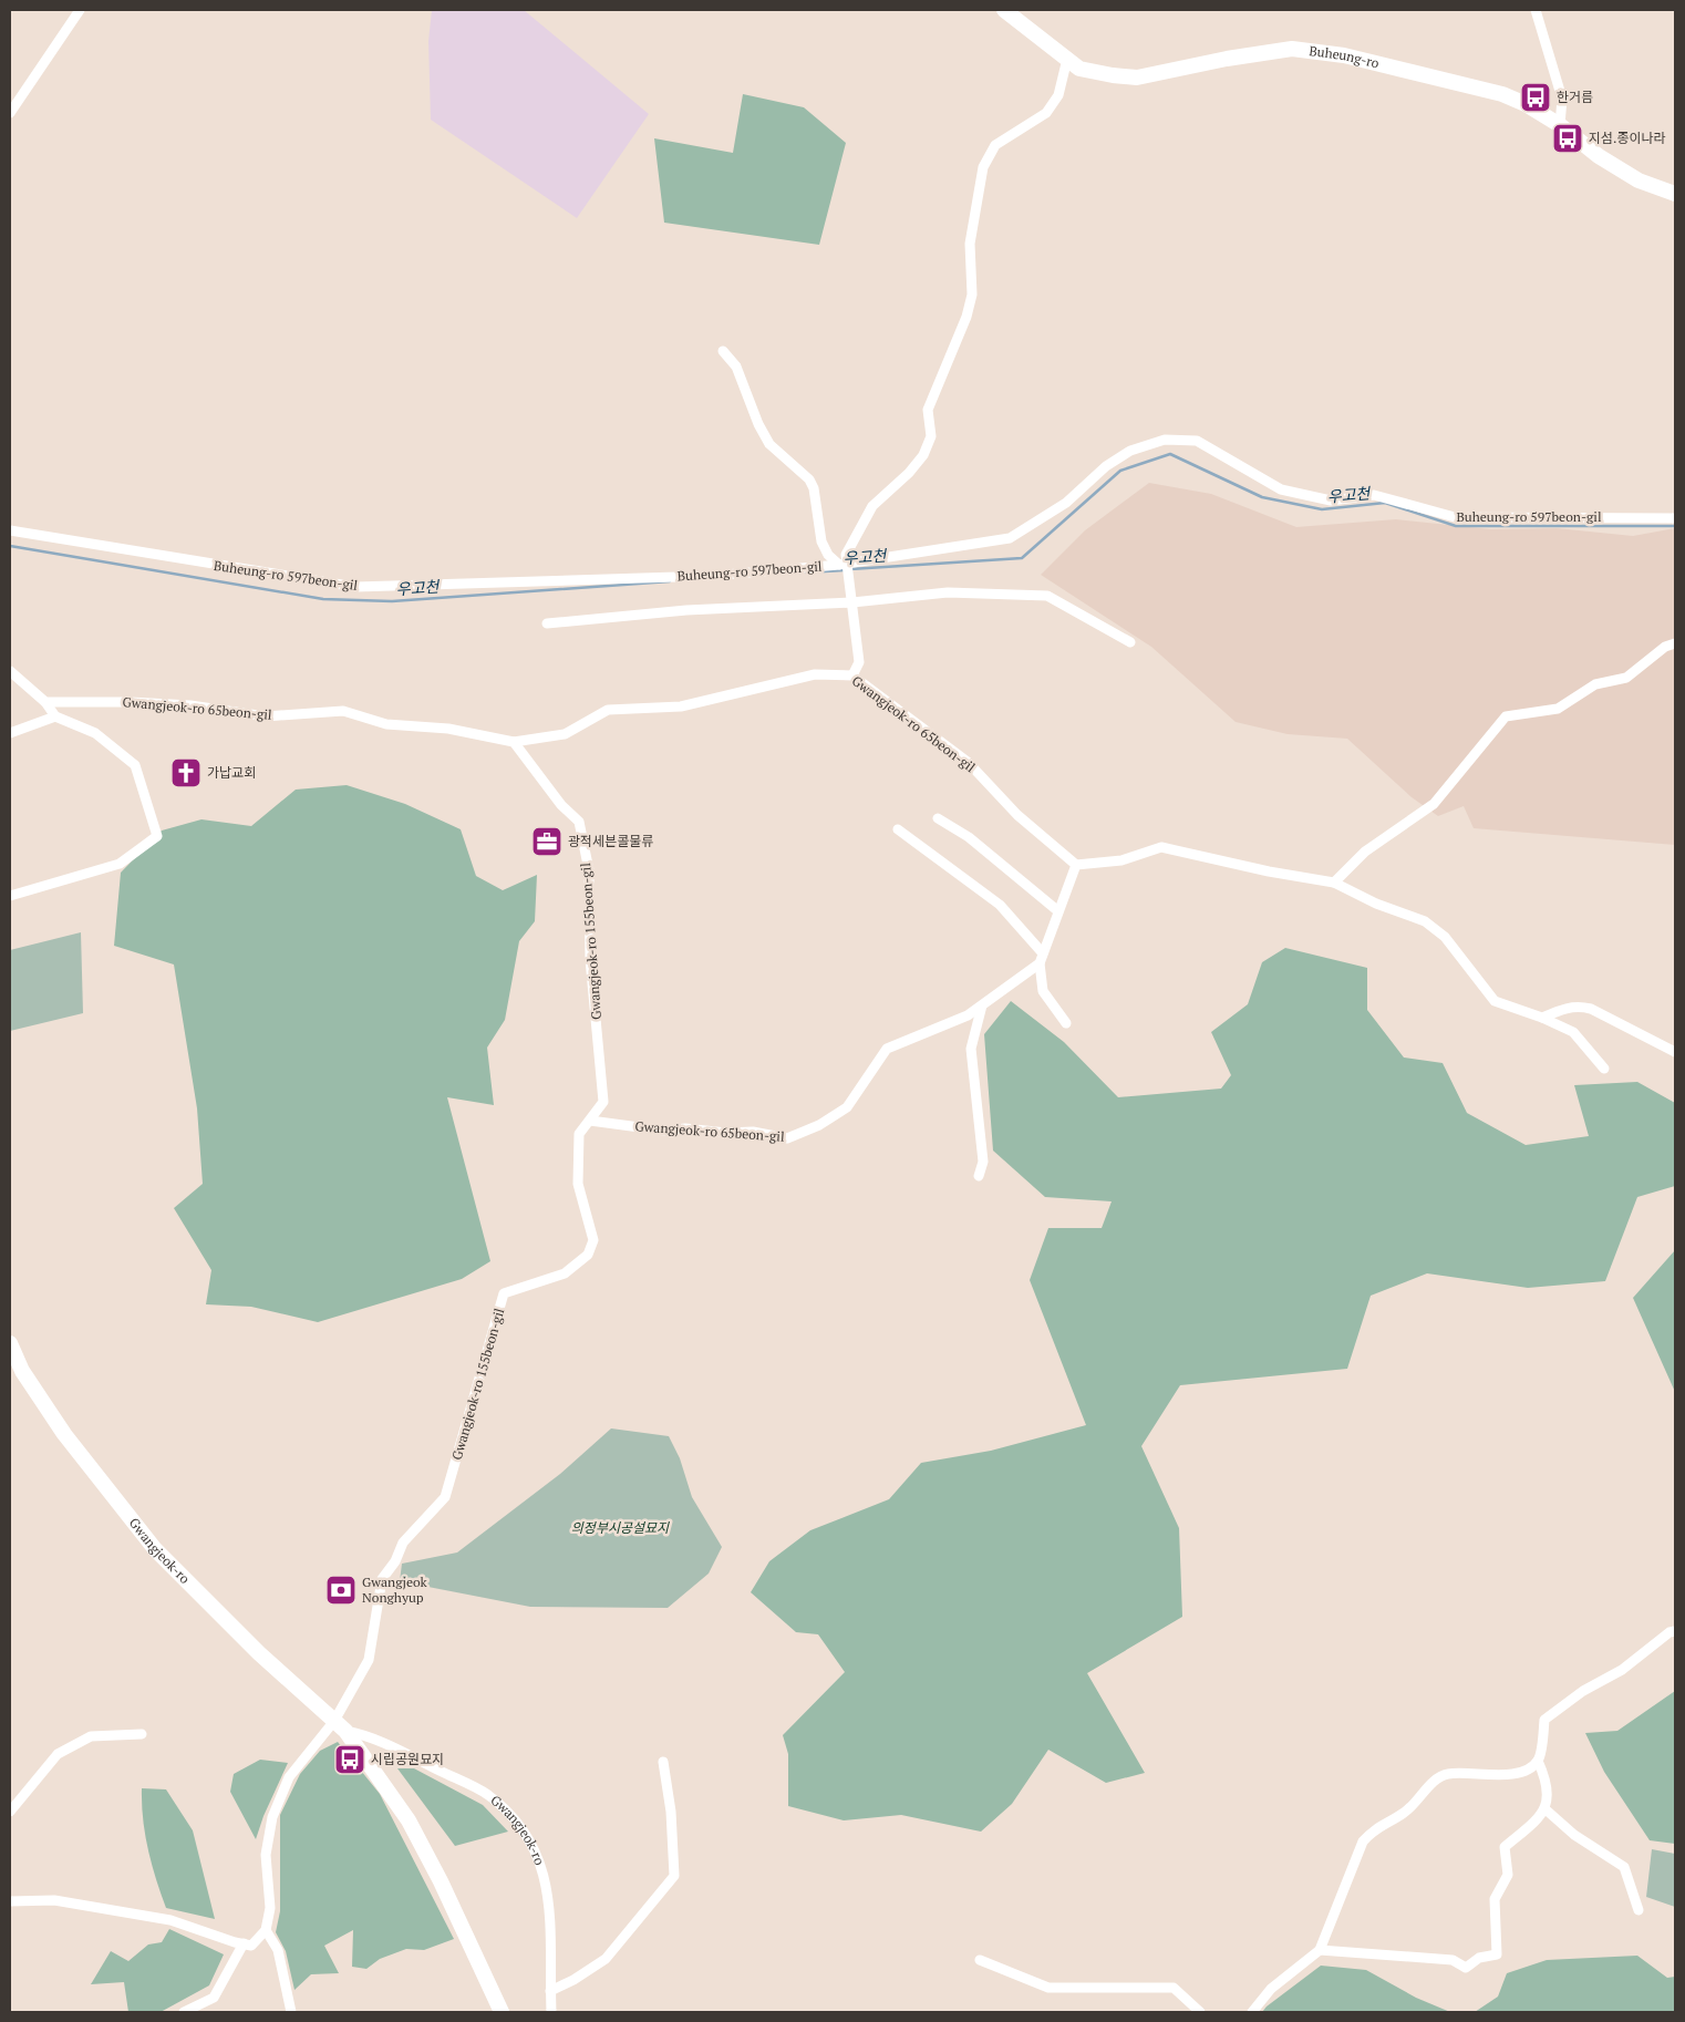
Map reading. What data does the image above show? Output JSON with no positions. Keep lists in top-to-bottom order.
{
  "streets": {
    "main road": ["Buheung-ro", "Gwangjeok-ro"],
    "street": ["Buheung-ro 597beon-gil", "Gwangjeok-ro 65beon-gil", "Gwangjeok-ro 155beon-gil"]
  },
  "crossings": [
    ["Gwangjeok-ro 65beon-gil", "Gwangjeok-ro 155beon-gil"],
    ["Gwangjeok-ro 155beon-gil", "Gwangjeok-ro"]
  ],
  "water": ["우고천"],
  "parks": ["의정부시공설묘지"],
  "places": {
    "bus stop": ["한거름", "지섬.종이나라", "시립공원묘지"],
    "church": ["가납교회"],
    "office": ["광적세븐콜물류"],
    "bank": ["Gwangjeok Nonghyup"]
  }
}
